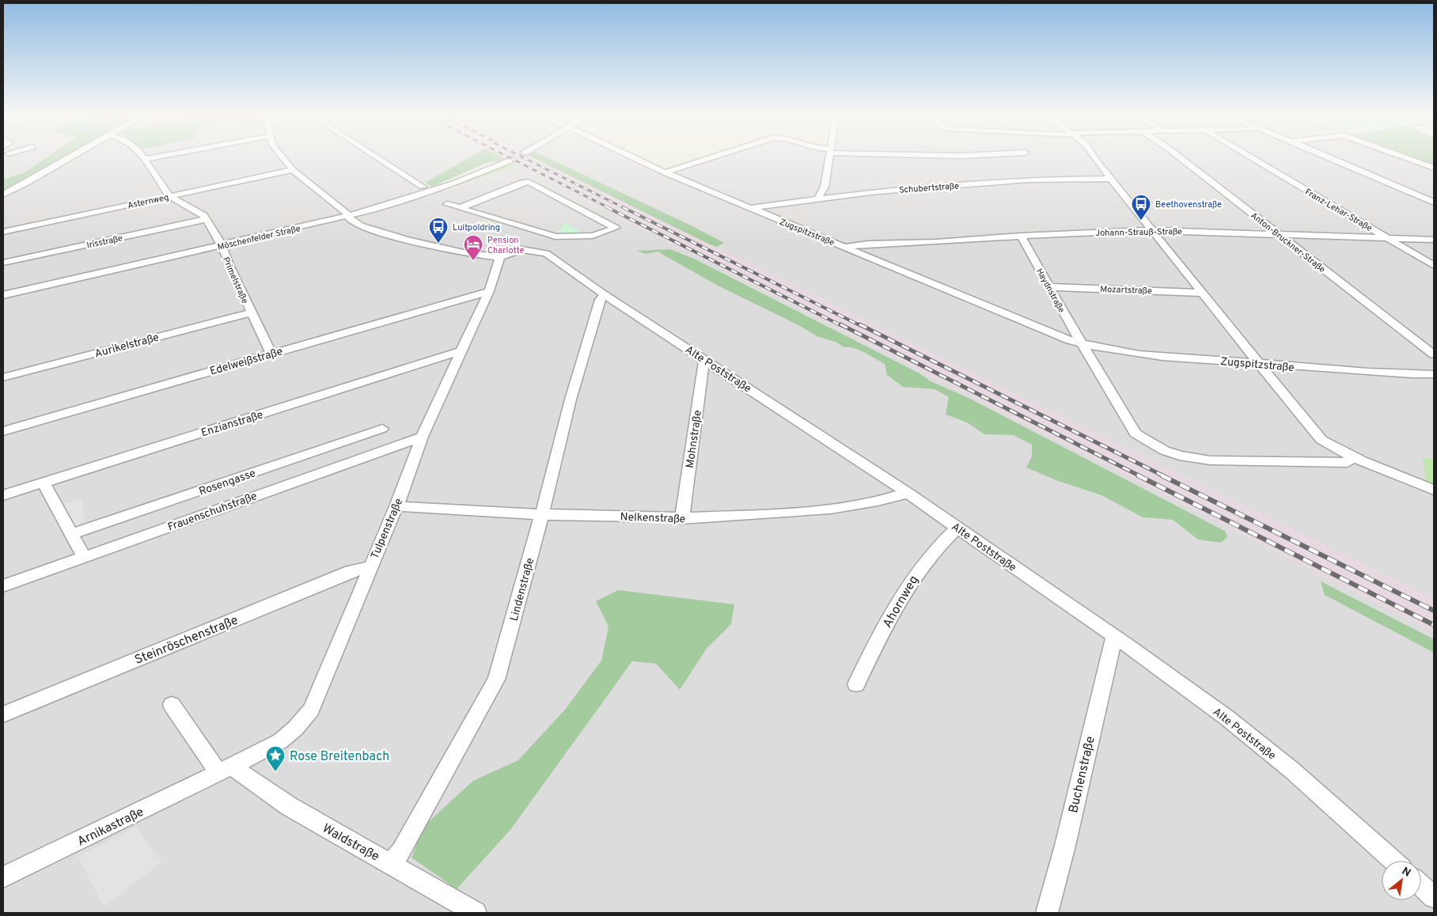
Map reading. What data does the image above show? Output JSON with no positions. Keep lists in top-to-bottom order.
{
  "streets": {
    "street": [
      "Schubertstraße",
      "Asternweg",
      "Franz-Lehar-Straße",
      "Zugspitzstraße",
      "Johann-Strauß-Straße",
      "Möschenfelder Straße",
      "Irisstraße",
      "Anton-Bruckner-Straße",
      "Primelstraße",
      "Mozartstraße",
      "Haydnstraße",
      "Aurikelstraße",
      "Edelweißstraße",
      "Alte Poststraße",
      "Enzianstraße",
      "Mohnstraße",
      "Rosengasse",
      "Frauenschuhstraße",
      "Nelkenstraße",
      "Tulpenstraße",
      "Lindenstraße",
      "Ahornweg",
      "Steinröschenstraße",
      "Buchenstraße",
      "Arnikastraße",
      "Waldstraße"
    ]
  },
  "crossings": [
    ["Schubertstraße", "Zugspitzstraße"],
    ["Asternweg", "Primelstraße"],
    ["Franz-Lehar-Straße", "Johann-Strauß-Straße"],
    ["Zugspitzstraße", "Johann-Strauß-Straße"],
    ["Zugspitzstraße", "Haydnstraße"],
    ["Johann-Strauß-Straße", "Anton-Bruckner-Straße"],
    ["Johann-Strauß-Straße", "Haydnstraße"],
    ["Möschenfelder Straße", "Primelstraße"],
    ["Irisstraße", "Primelstraße"],
    ["Primelstraße", "Aurikelstraße"],
    ["Primelstraße", "Edelweißstraße"],
    ["Mozartstraße", "Haydnstraße"],
    ["Edelweißstraße", "Tulpenstraße"],
    ["Alte Poststraße", "Mohnstraße"],
    ["Alte Poststraße", "Nelkenstraße"],
    ["Alte Poststraße", "Lindenstraße"],
    ["Alte Poststraße", "Ahornweg"],
    ["Alte Poststraße", "Buchenstraße"],
    ["Enzianstraße", "Tulpenstraße"],
    ["Mohnstraße", "Nelkenstraße"],
    ["Frauenschuhstraße", "Tulpenstraße"],
    ["Nelkenstraße", "Tulpenstraße"],
    ["Nelkenstraße", "Lindenstraße"],
    ["Tulpenstraße", "Steinröschenstraße"],
    ["Tulpenstraße", "Arnikastraße"],
    ["Tulpenstraße", "Waldstraße"],
    ["Lindenstraße", "Waldstraße"],
    ["Arnikastraße", "Waldstraße"]
  ],
  "places": {
    "bus stop": ["Beethovenstraße", "Luitpoldring"],
    "hotel": ["Pension Charlotte"],
    "place": ["Rose Breitenbach"]
  },
  "north": "top right"
}
